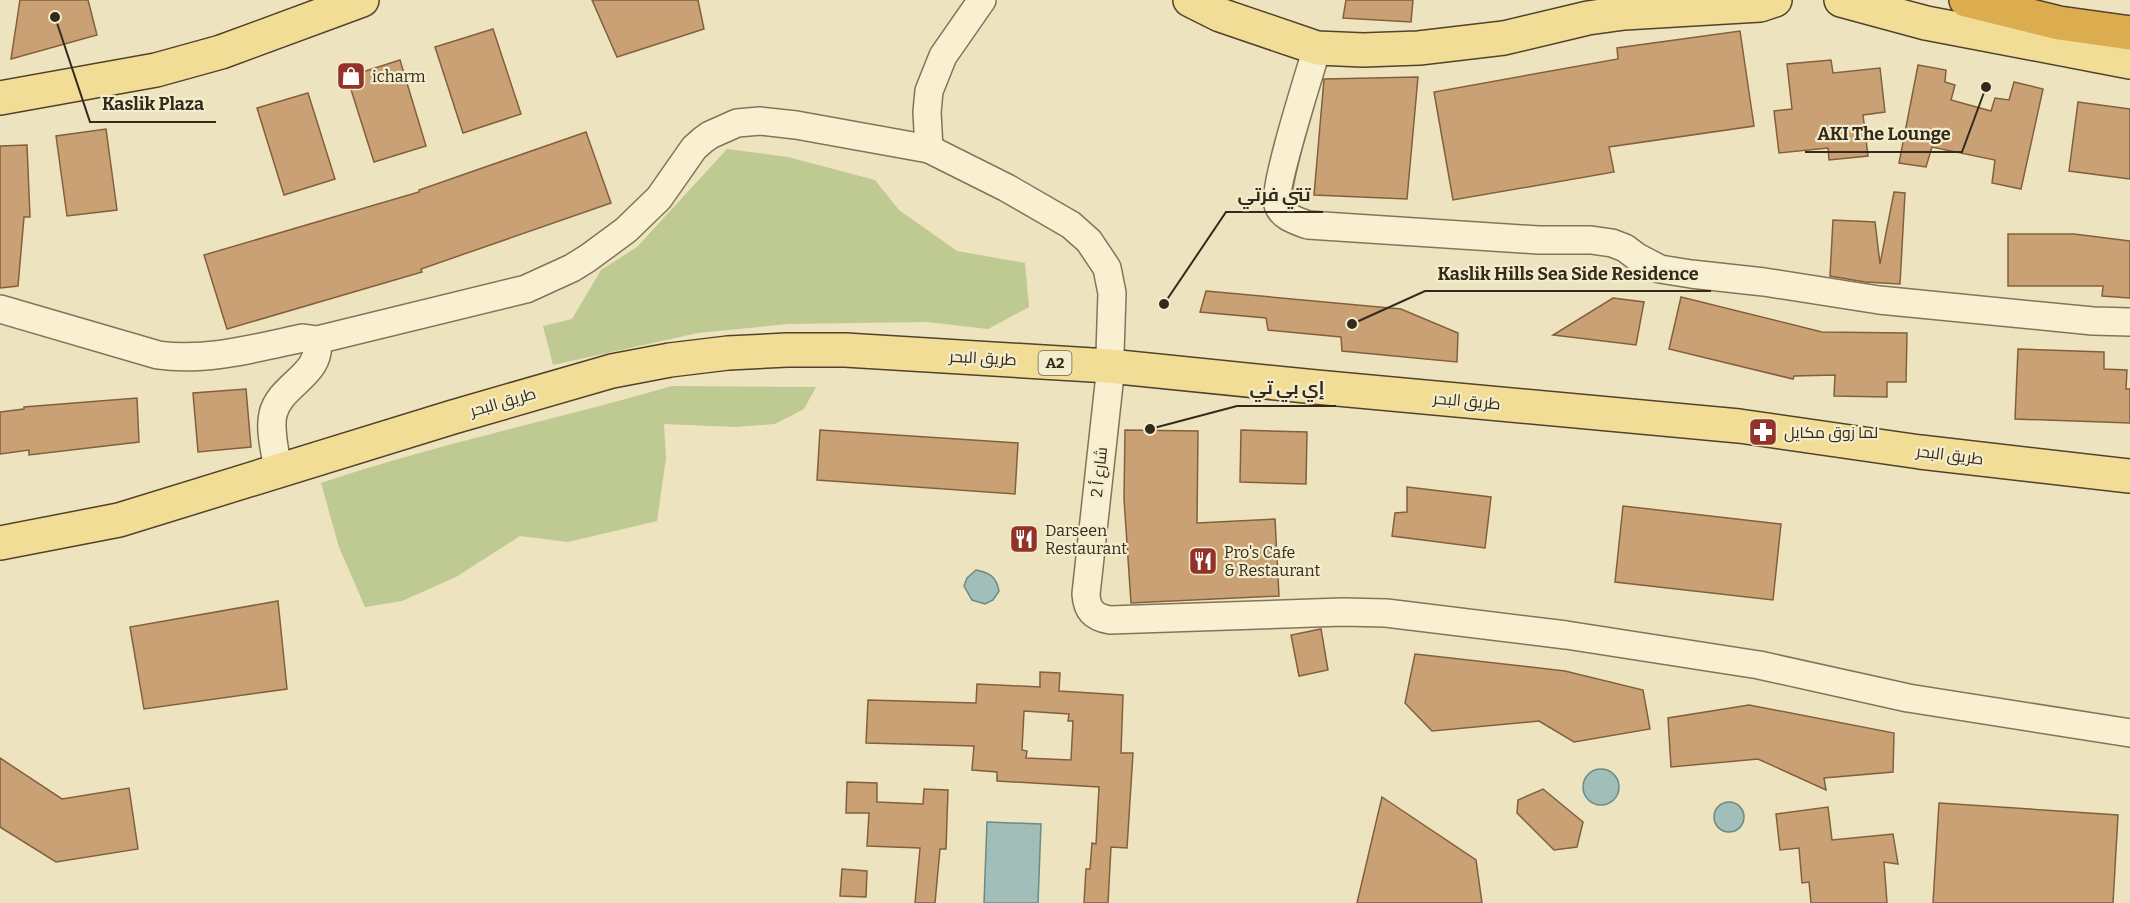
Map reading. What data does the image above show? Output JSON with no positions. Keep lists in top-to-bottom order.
{
  "streets": {
    "main road": ["طريق البحر", "A2"],
    "street": ["شارع أ 2"]
  },
  "crossings": [
    ["طريق البحر", "شارع أ 2"]
  ],
  "places": {
    "other": [
      "Kaslik Plaza",
      "AKI The Lounge",
      "تتي فرتي",
      "Kaslik Hills Sea Side Residence",
      "إي بي تي"
    ],
    "shop": ["icharm"],
    "pharmacy": ["لما زوق مكايل"],
    "restaurant": ["Darseen Restaurant", "Pro's Cafe & Restaurant"]
  }
}
